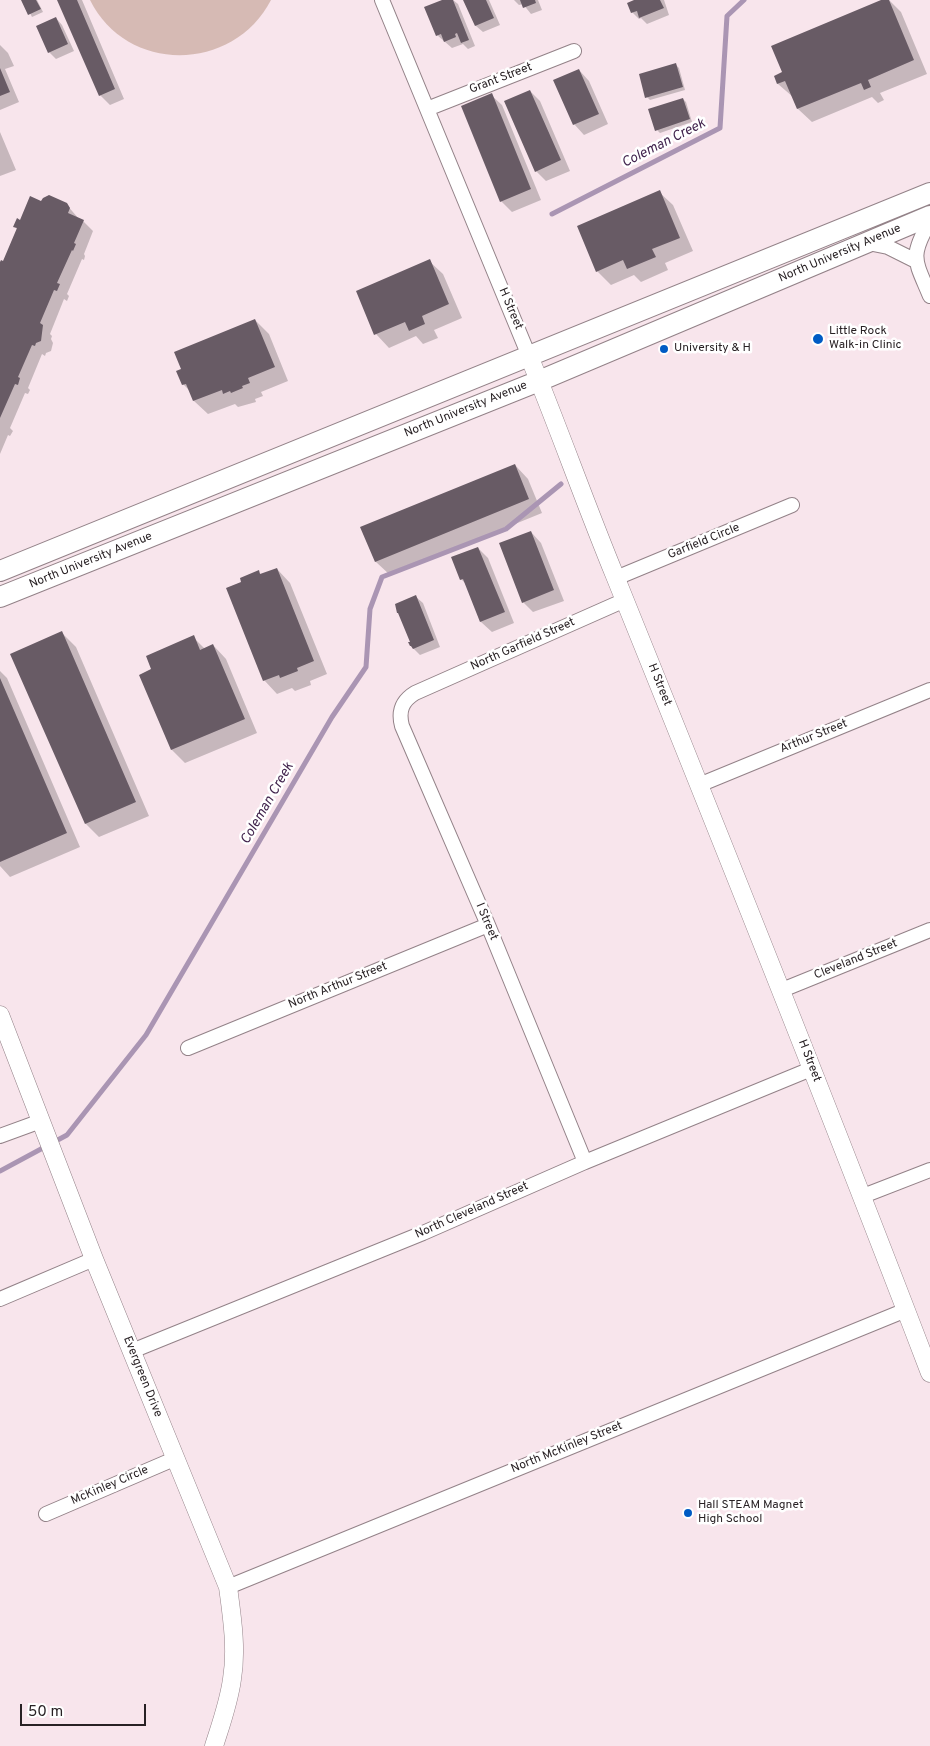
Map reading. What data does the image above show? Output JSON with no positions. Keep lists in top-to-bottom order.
{
  "streets": {
    "main road": ["North University Avenue"],
    "street": [
      "Grant Street",
      "H Street",
      "Garfield Circle",
      "North Garfield Street",
      "Arthur Street",
      "I Street",
      "Cleveland Street",
      "North Arthur Street",
      "North Cleveland Street",
      "Evergreen Drive",
      "North McKinley Street",
      "McKinley Circle"
    ]
  },
  "crossings": [
    ["Grant Street", "H Street"],
    ["North University Avenue", "H Street"],
    ["H Street", "Garfield Circle"],
    ["H Street", "North Garfield Street"],
    ["H Street", "Arthur Street"],
    ["H Street", "Cleveland Street"],
    ["H Street", "North Cleveland Street"],
    ["H Street", "North McKinley Street"],
    ["North Garfield Street", "I Street"],
    ["I Street", "North Arthur Street"],
    ["I Street", "North Cleveland Street"],
    ["North Cleveland Street", "Evergreen Drive"],
    ["Evergreen Drive", "North McKinley Street"],
    ["Evergreen Drive", "McKinley Circle"]
  ],
  "water": ["Coleman Creek"],
  "places": ["Little Rock Walk-in Clinic", "University & H", "Hall STEAM Magnet High School"],
  "scale_bar": "50 m"
}
